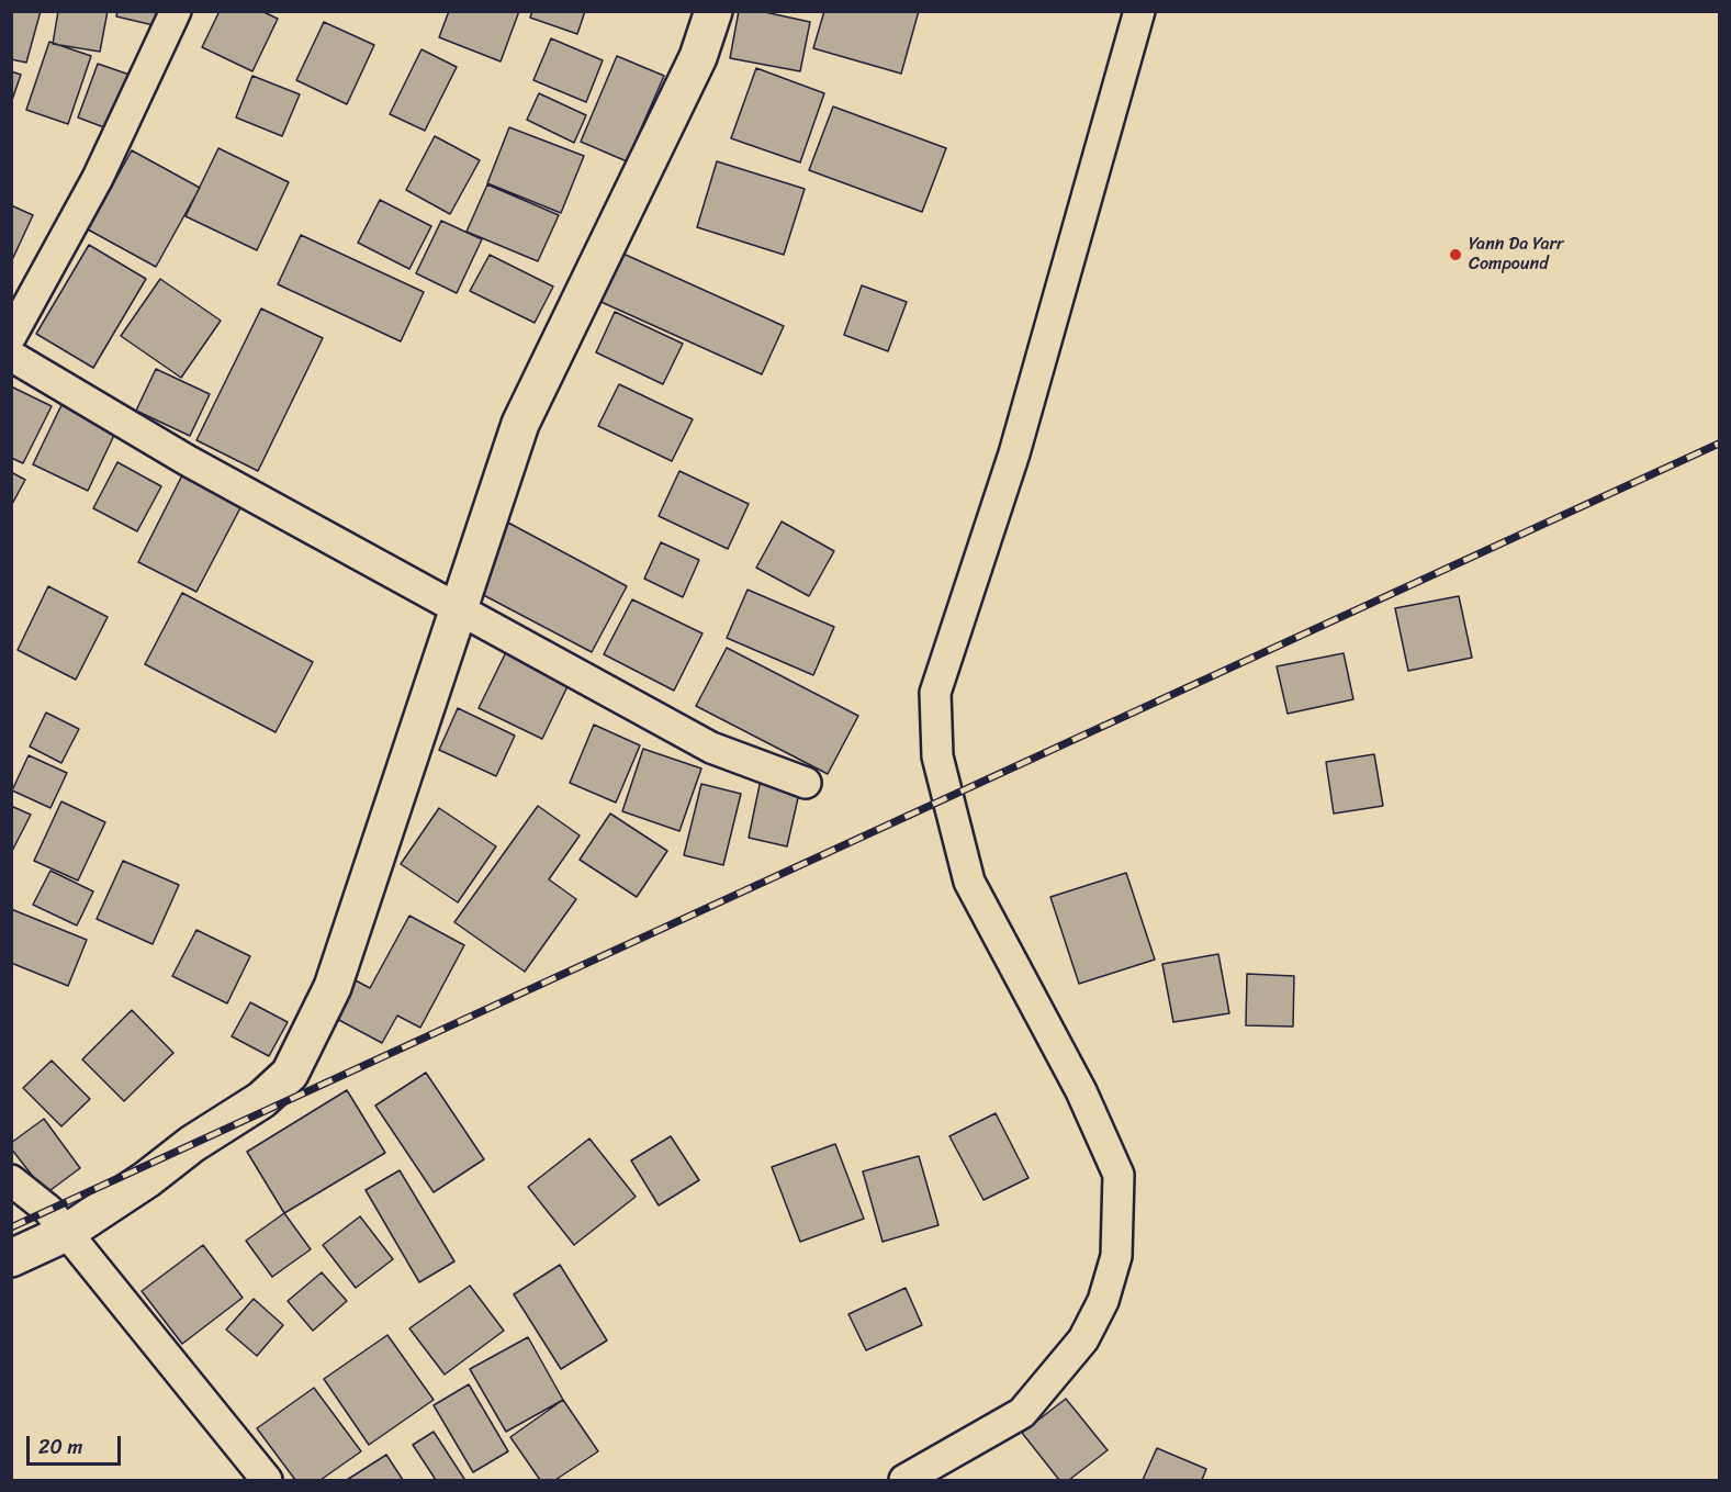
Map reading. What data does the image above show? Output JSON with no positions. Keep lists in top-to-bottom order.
{
  "places": ["Yann Da Yarr Compound"],
  "scale_bar": "20 m"
}
